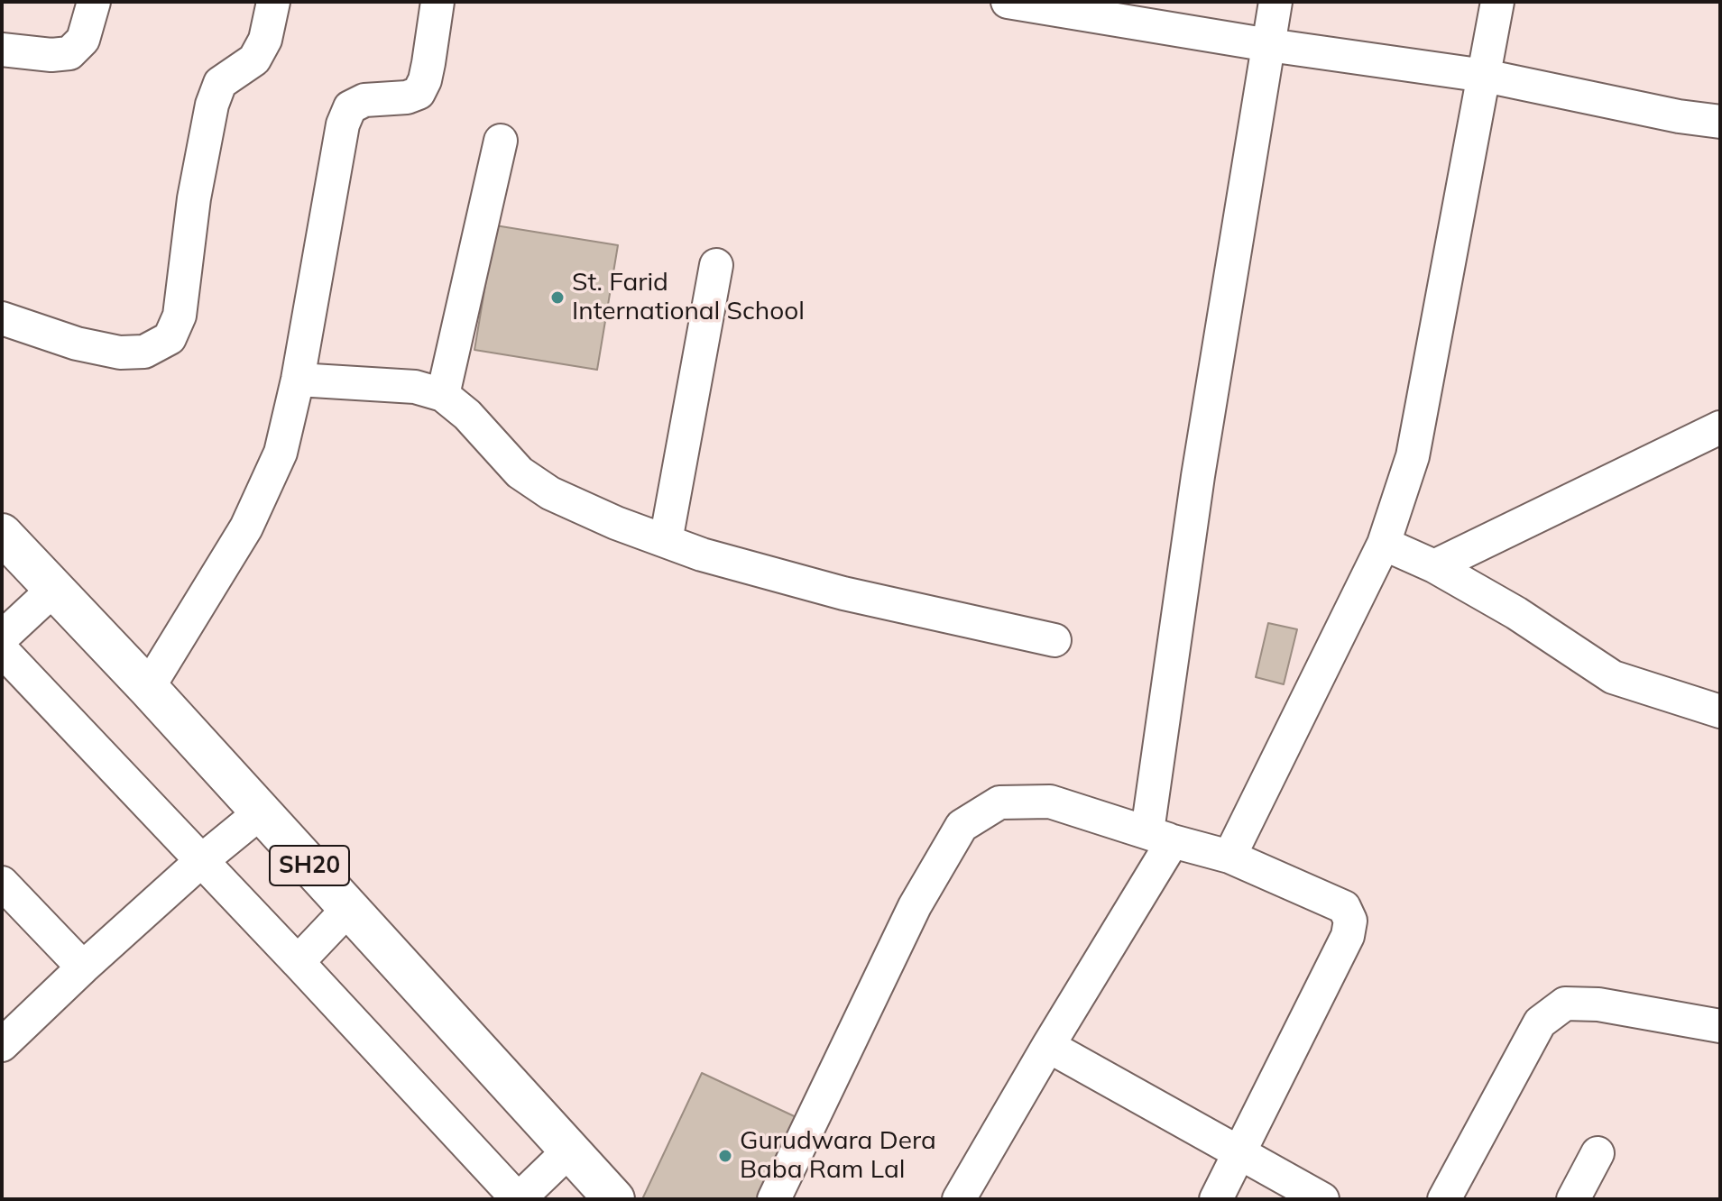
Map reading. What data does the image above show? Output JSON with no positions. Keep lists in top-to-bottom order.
{
  "streets": {
    "main road": ["SH20"]
  },
  "places": ["St. Farid International School", "Gurudwara Dera Baba Ram Lal"]
}
